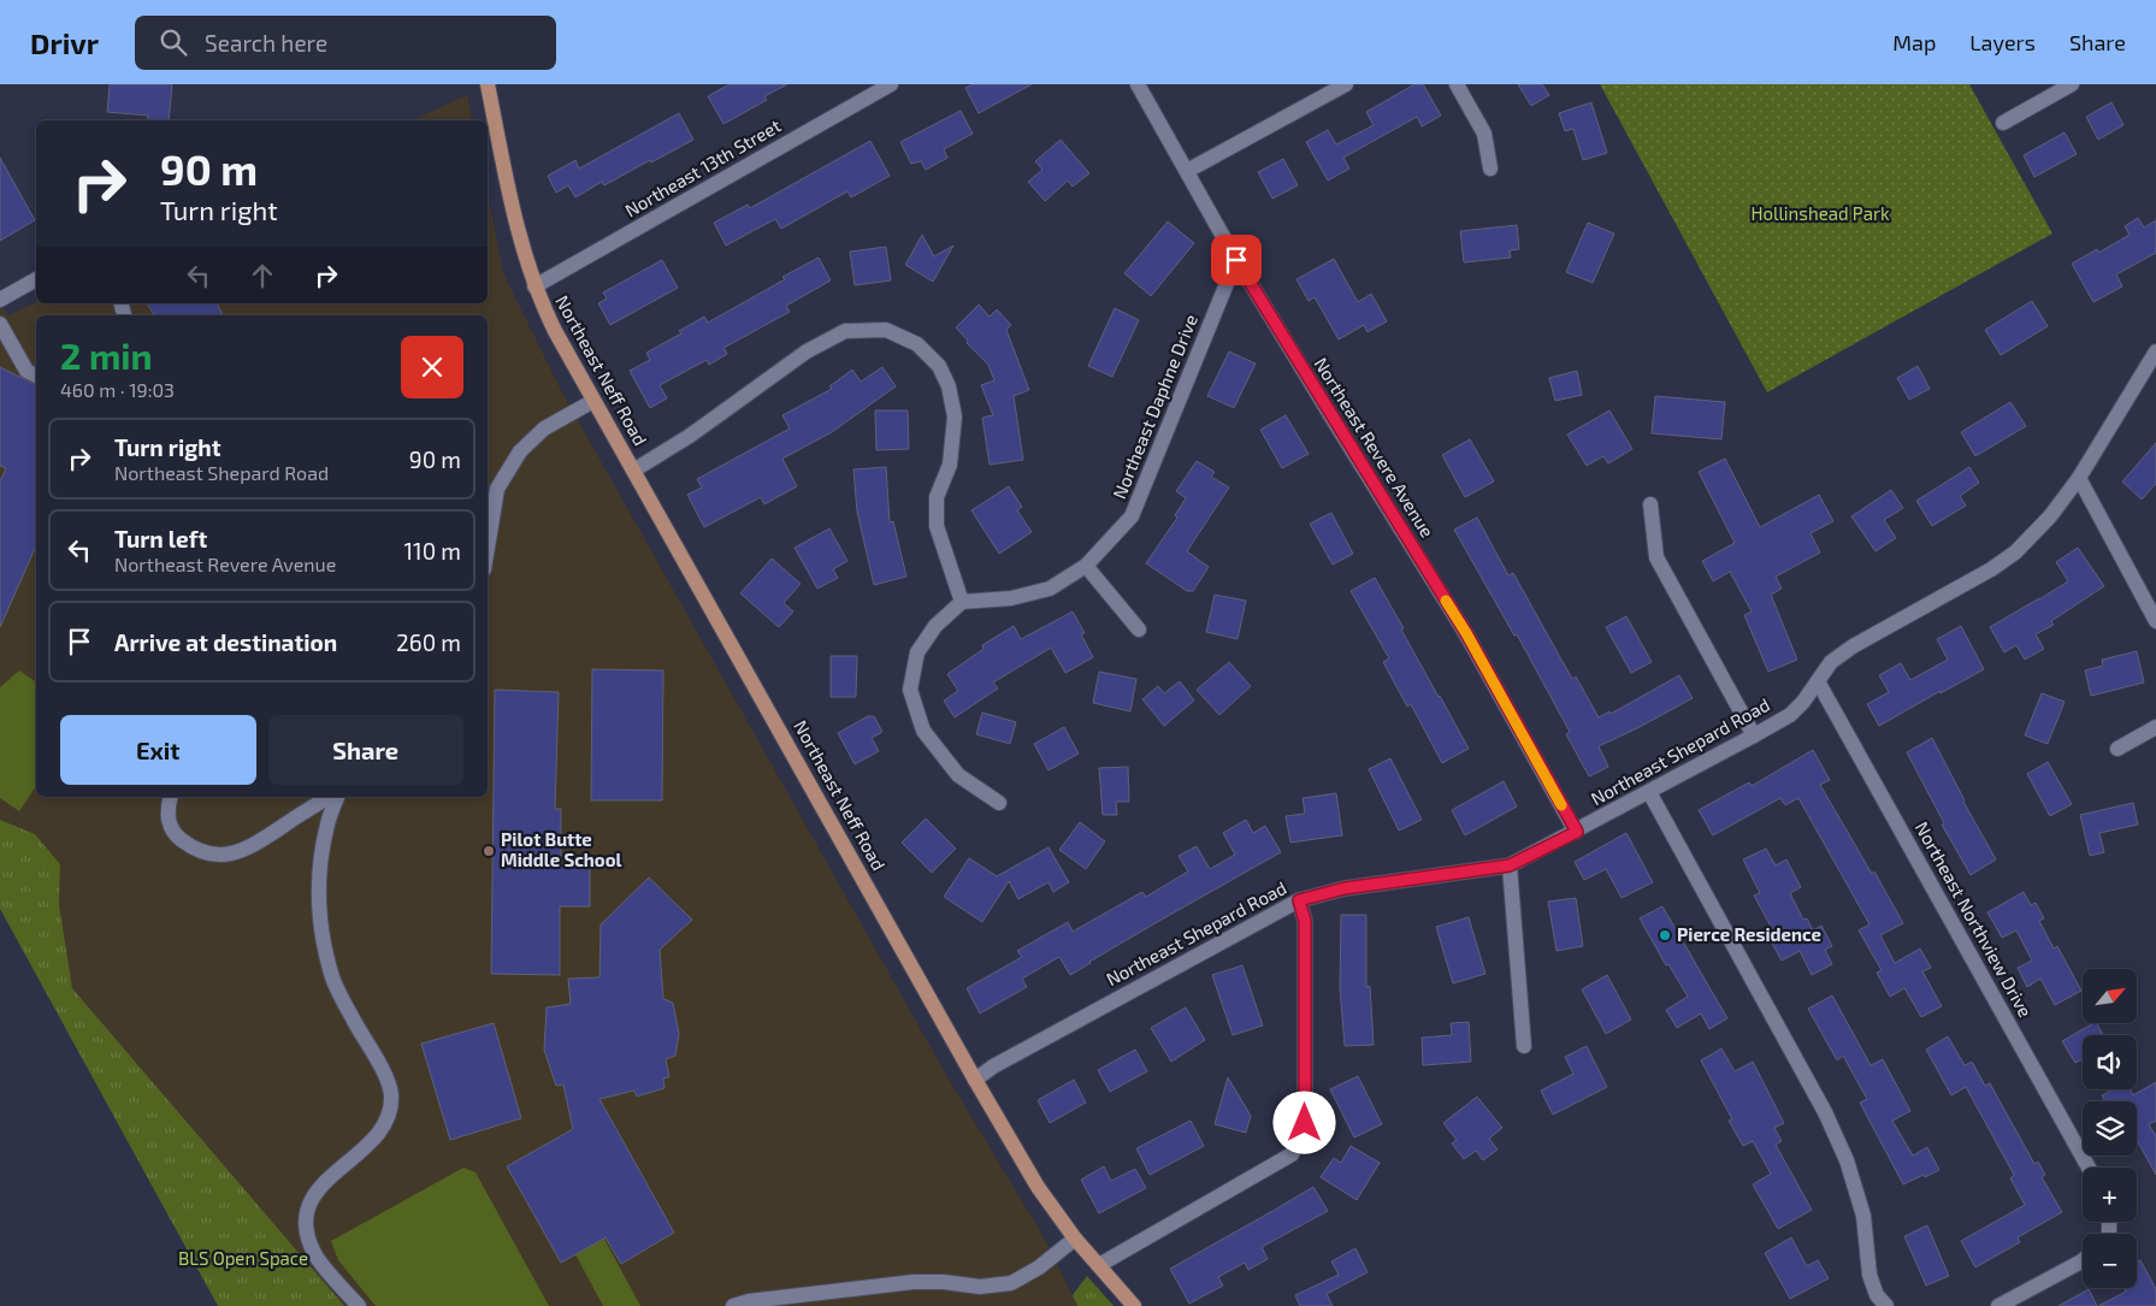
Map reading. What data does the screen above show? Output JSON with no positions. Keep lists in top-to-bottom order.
{
  "streets": {
    "main road": ["Northeast Neff Road"],
    "street": [
      "Northeast 13th Street",
      "Northeast Daphne Drive",
      "Northeast Revere Avenue",
      "Northeast Shepard Road",
      "Northeast Northview Drive"
    ]
  },
  "crossings": [
    ["Northeast 13th Street", "Northeast Neff Road"],
    ["Northeast Neff Road", "Northeast Shepard Road"],
    ["Northeast Daphne Drive", "Northeast Revere Avenue"],
    ["Northeast Revere Avenue", "Northeast Shepard Road"],
    ["Northeast Shepard Road", "Northeast Northview Drive"]
  ],
  "parks": ["Hollinshead Park", "BLS Open Space"],
  "places": ["Pilot Butte Middle School", "Pierce Residence"],
  "north": "top right",
  "page": {
    "header": "Drivr",
    "search": "Search here",
    "nav": ["Map", "Layers", "Share"],
    "turn": ["90 m", "Turn right"],
    "heading": ["2 min", "460 m · 19:03"],
    "list": [
      {
        "name": "Turn right",
        "note": "Northeast Shepard Road",
        "value": "90 m"
      },
      {
        "name": "Turn left",
        "note": "Northeast Revere Avenue",
        "value": "110 m"
      },
      {
        "name": "Arrive at destination",
        "value": "260 m"
      }
    ],
    "buttons": ["Exit", "Share"],
    "map_buttons": ["+", "−"]
  }
}
